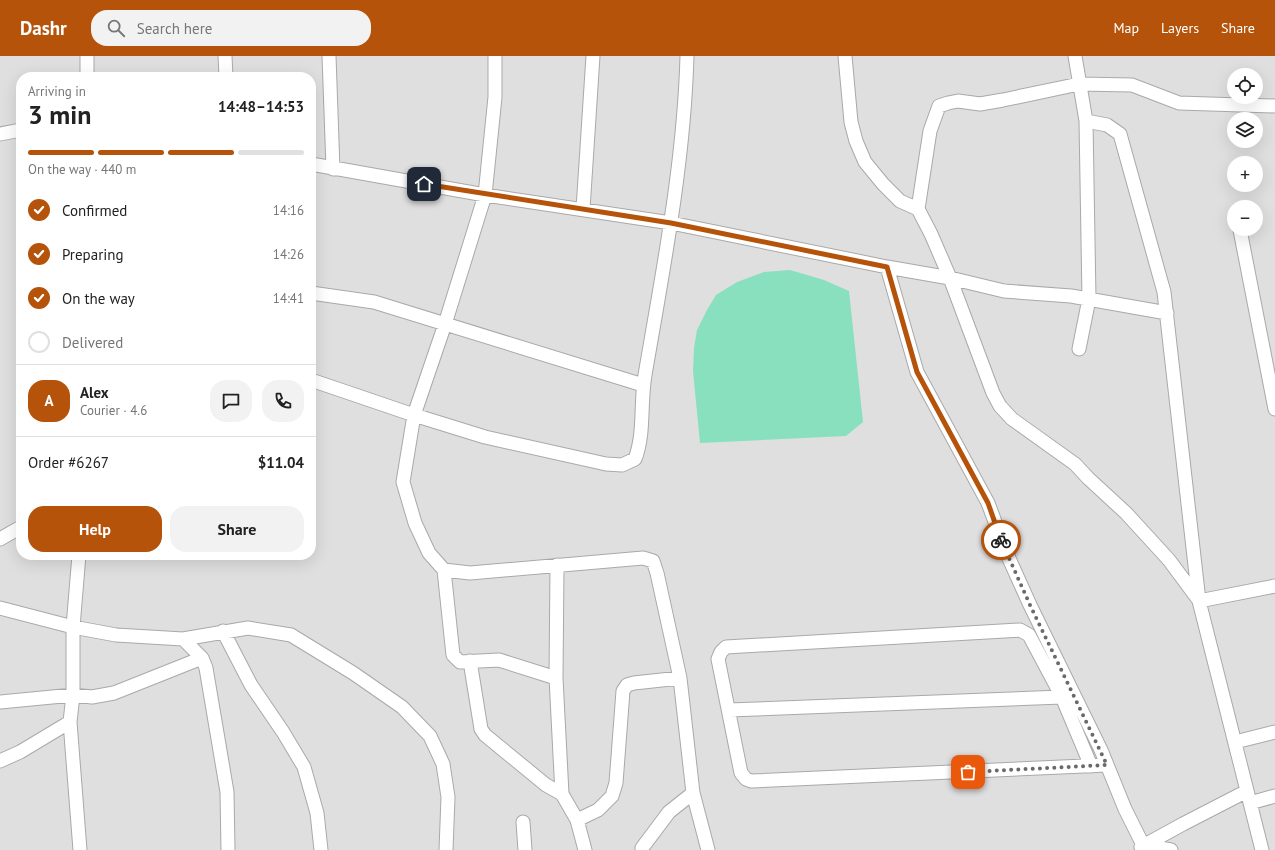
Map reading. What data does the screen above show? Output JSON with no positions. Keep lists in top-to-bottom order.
{
  "page": {
    "header": "Dashr",
    "search": "Search here",
    "nav": ["Map", "Layers", "Share"],
    "map_buttons": ["+", "−"],
    "heading": ["3 min", "Arriving in", "14:48–14:53"],
    "panel": [
      "Alex",
      "Courier · 4.6",
      "Order #6267",
      "$11.04"
    ],
    "bar": "On the way · 440 m",
    "list": [
      ["Confirmed", "14:16"],
      ["Preparing", "14:26"],
      ["On the way", "14:41"],
      "Delivered"
    ],
    "round": "A",
    "buttons": ["Help", "Share"]
  }
}
